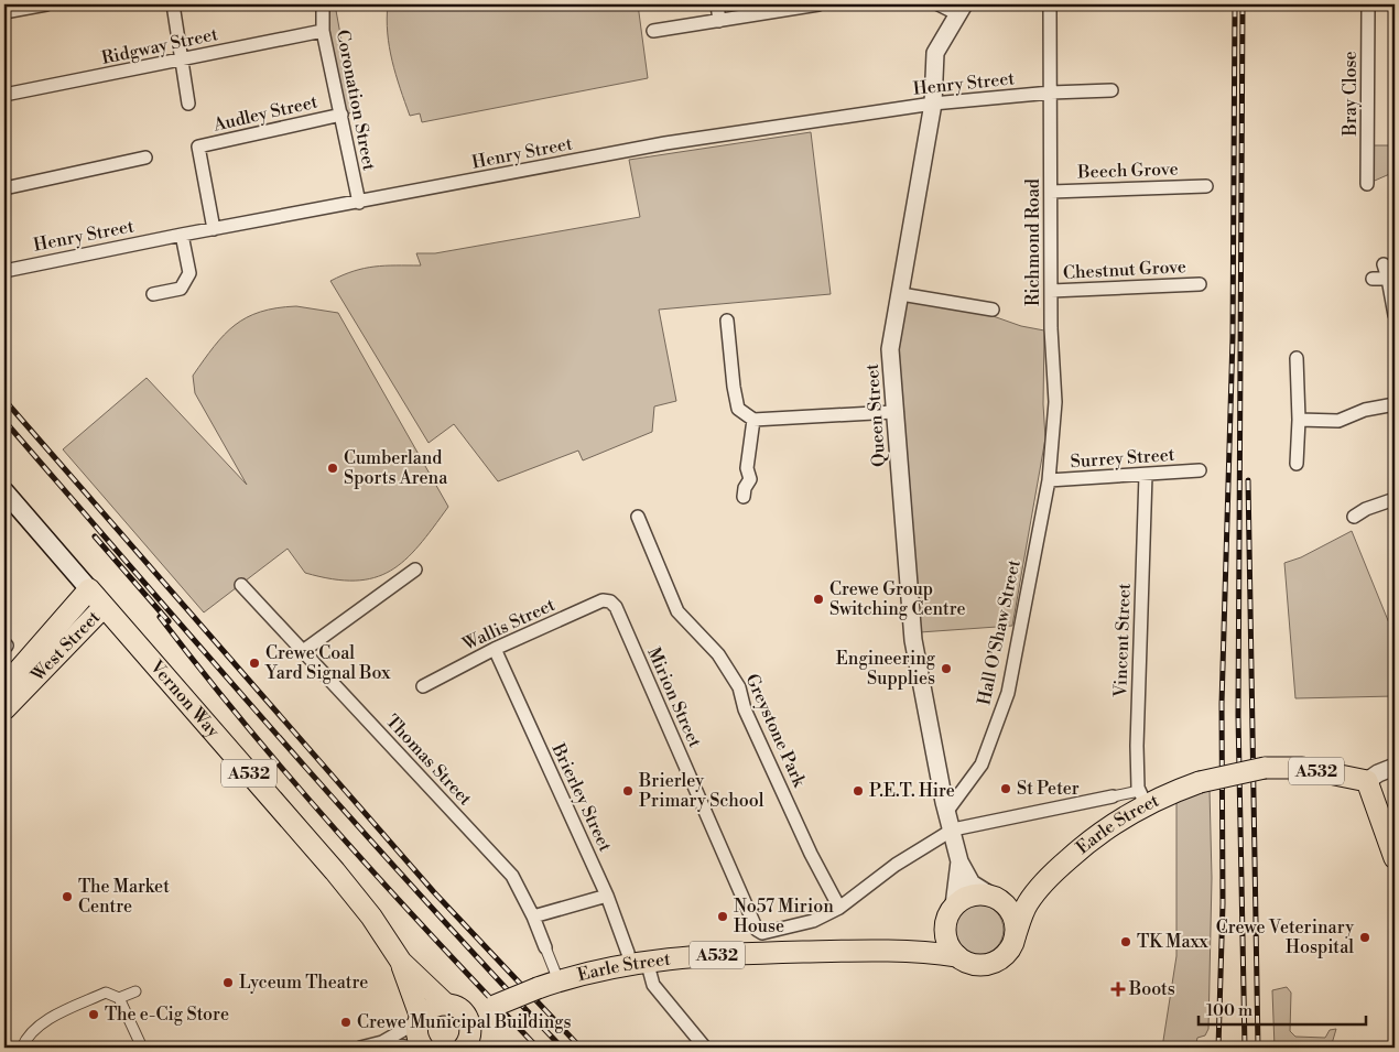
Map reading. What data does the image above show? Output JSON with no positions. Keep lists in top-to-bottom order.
{
  "streets": {
    "main road": [
      "West Street",
      "Vernon Way",
      "A532",
      "Earle Street"
    ],
    "street": [
      "Ridgway Street",
      "Henry Street",
      "Bray Close",
      "Coronation Street",
      "Audley Street",
      "Beech Grove",
      "Richmond Road",
      "Chestnut Grove",
      "Queen Street",
      "Surrey Street",
      "Wallis Street",
      "Hall O'Shaw Street",
      "Vincent Street",
      "Mirion Street",
      "Greystone Park",
      "Thomas Street",
      "Brierley Street"
    ]
  },
  "crossings": [
    ["Ridgway Street", "Coronation Street"],
    ["Henry Street", "Coronation Street"],
    ["Henry Street", "Audley Street"],
    ["Henry Street", "Richmond Road"],
    ["Henry Street", "Queen Street"],
    ["Coronation Street", "Audley Street"],
    ["Beech Grove", "Richmond Road"],
    ["Richmond Road", "Chestnut Grove"],
    ["Richmond Road", "Surrey Street"],
    ["Richmond Road", "Hall O'Shaw Street"],
    ["Queen Street", "Hall O'Shaw Street"],
    ["Queen Street", "Earle Street"],
    ["Surrey Street", "Hall O'Shaw Street"],
    ["Surrey Street", "Vincent Street"],
    ["Wallis Street", "Mirion Street"],
    ["Wallis Street", "Brierley Street"],
    ["Vincent Street", "Earle Street"],
    ["West Street", "Vernon Way"],
    ["Mirion Street", "Earle Street"],
    ["Vernon Way", "Earle Street"],
    ["Greystone Park", "Earle Street"],
    ["Thomas Street", "Earle Street"],
    ["A532", "Earle Street"],
    ["Brierley Street", "Earle Street"]
  ],
  "places": {
    "other": [
      "Cumberland Sports Arena",
      "Crewe Group Switching Centre",
      "Crewe Coal Yard Signal Box",
      "Engineering Supplies",
      "St Peter",
      "Brierley Primary School",
      "P.E.T. Hire",
      "The Market Centre",
      "No57 Mirion House",
      "Crewe Veterinary Hospital",
      "TK Maxx",
      "Lyceum Theatre",
      "The e-Cig Store",
      "Crewe Municipal Buildings"
    ],
    "health": ["Boots"]
  },
  "scale_bar": "100 m"
}
